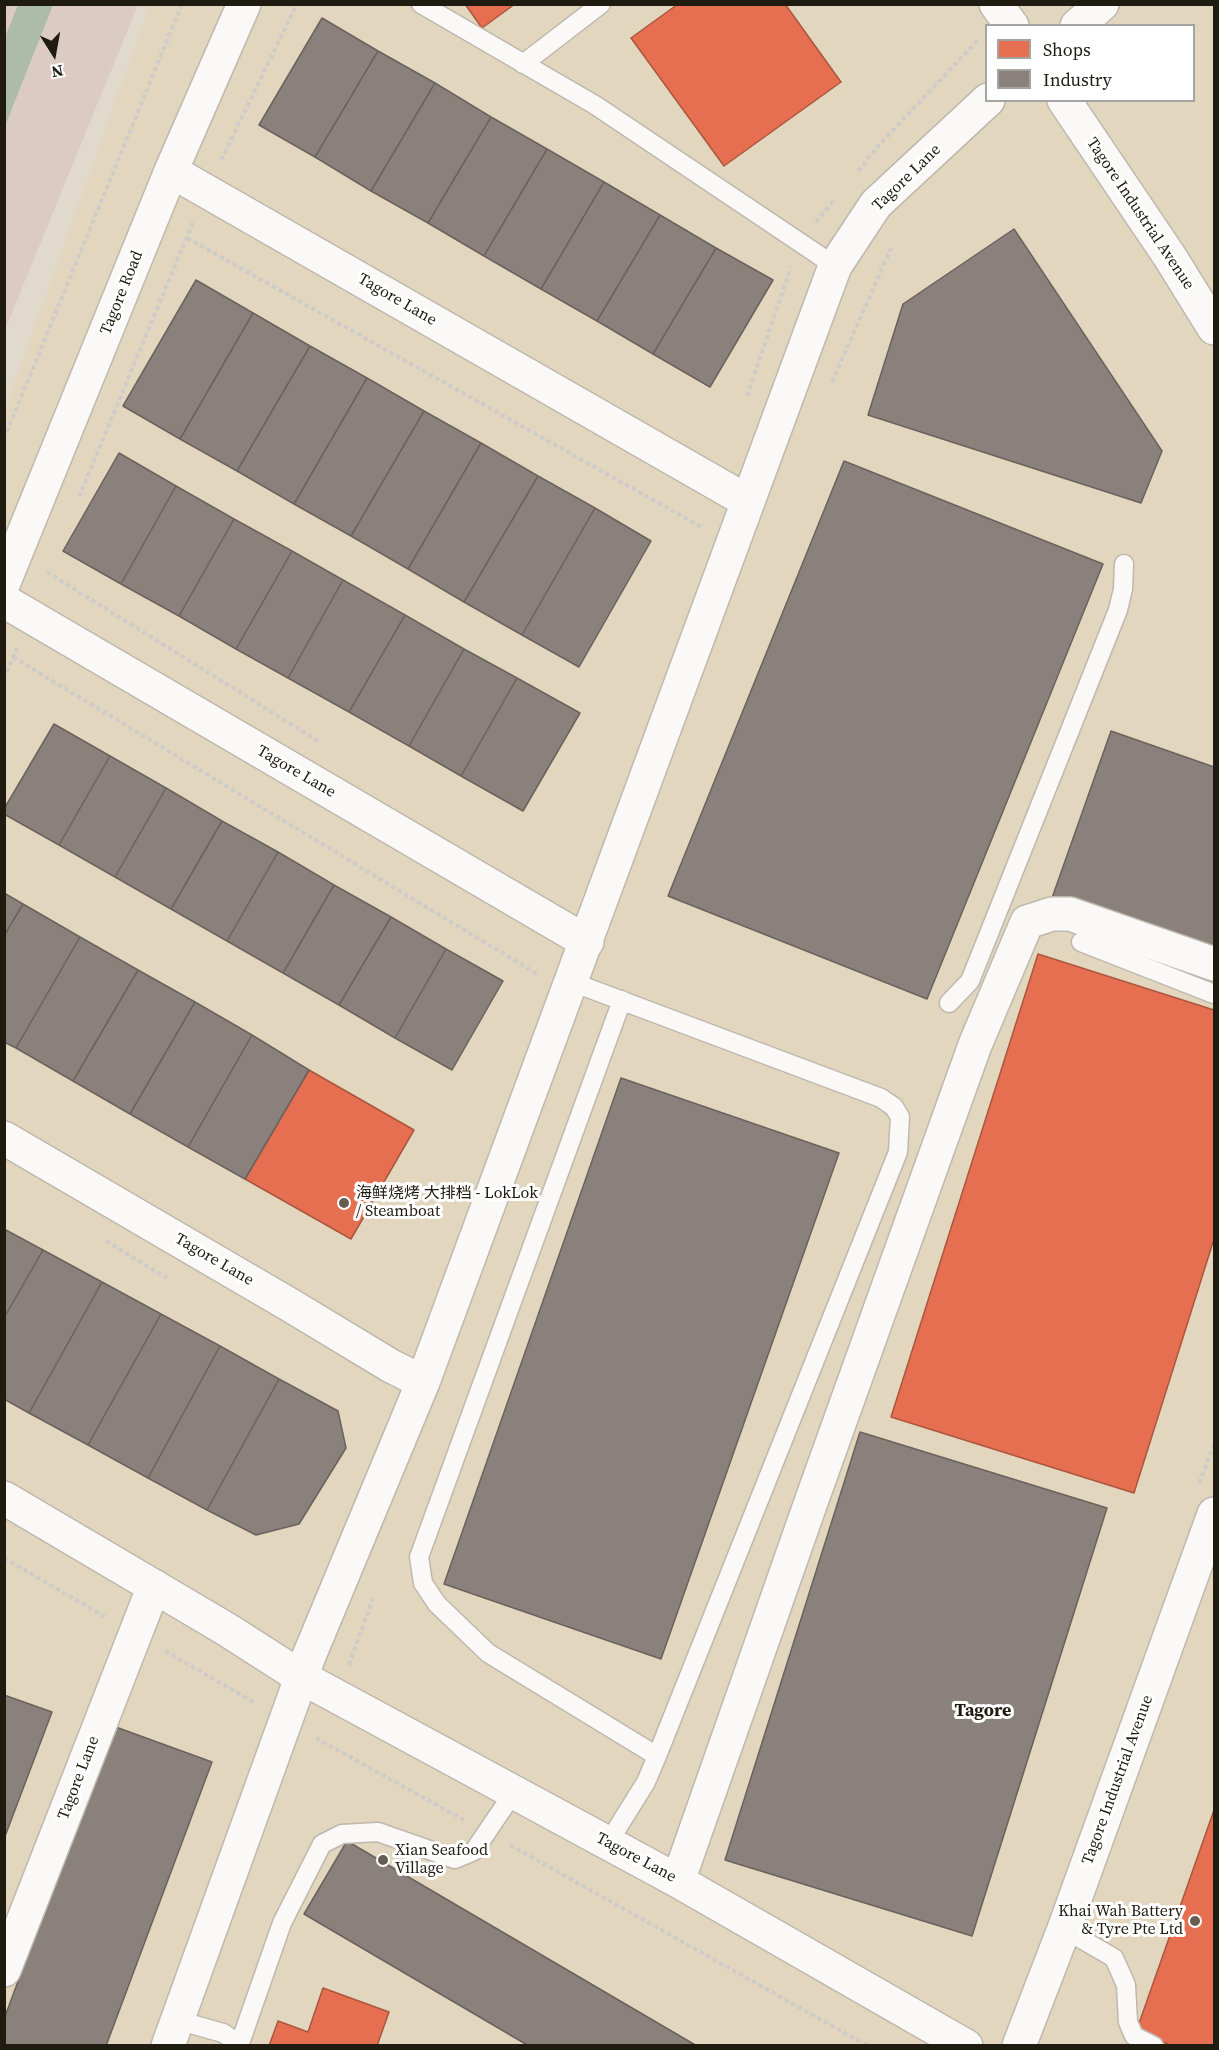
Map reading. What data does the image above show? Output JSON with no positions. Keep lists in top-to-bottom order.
{
  "streets": {
    "street": ["Tagore Lane", "Tagore Industrial Avenue", "Tagore Road"]
  },
  "crossings": [
    ["Tagore Lane", "Tagore Road"]
  ],
  "districts": ["Tagore"],
  "places": ["海鲜烧烤 大排档 - LokLok / Steamboat", "Xian Seafood Village", "Khai Wah Battery & Tyre Pte Ltd"],
  "legend": ["Shops", "Industry"],
  "north": "bottom"
}
